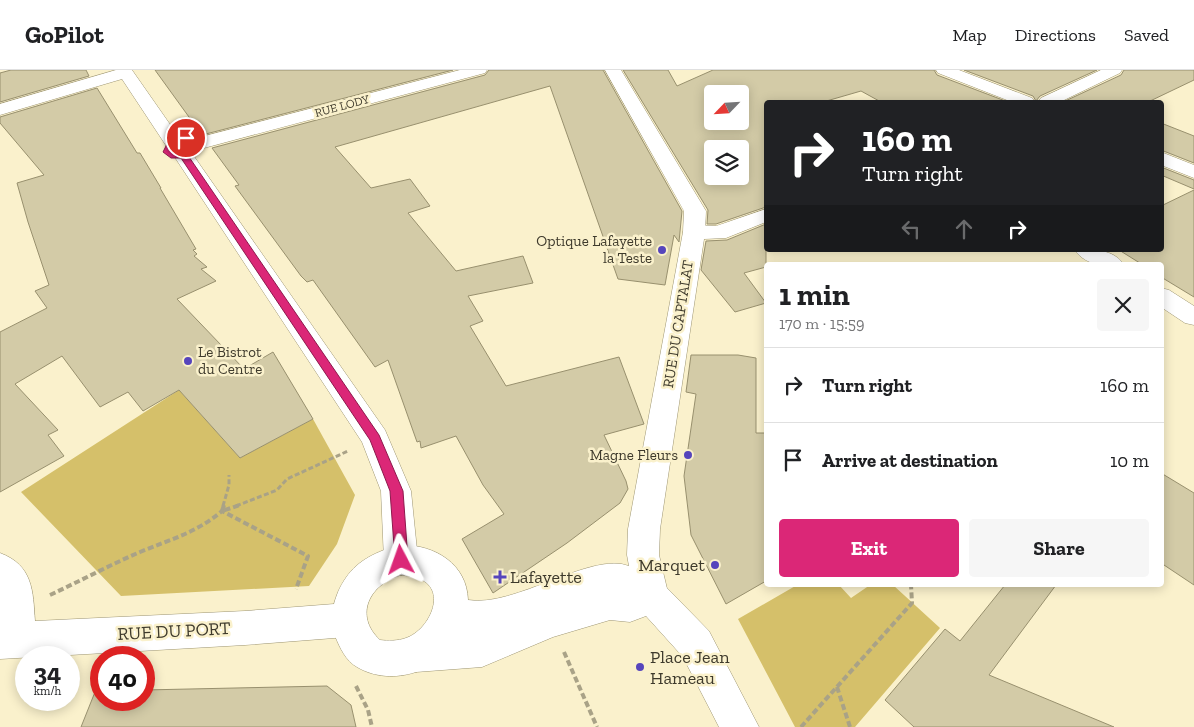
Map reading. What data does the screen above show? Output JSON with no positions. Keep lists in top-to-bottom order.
{
  "streets": {
    "street": ["RUE LODY", "RUE DU CAPTALAT", "RUE DU PORT"]
  },
  "places": {
    "other": [
      "Optique Lafayette la Teste",
      "Le Bistrot du Centre",
      "Magne Fleurs",
      "Marquet",
      "Place Jean Hameau"
    ],
    "health": ["Lafayette"]
  },
  "north": "bottom left",
  "page": {
    "header": "GoPilot",
    "nav": ["Map", "Directions", "Saved"],
    "turn": ["160 m", "Turn right"],
    "heading": ["1 min", "170 m · 15:59"],
    "list": [
      {
        "name": "Turn right",
        "value": "160 m"
      },
      {
        "name": "Arrive at destination",
        "value": "10 m"
      }
    ],
    "buttons": ["Exit", "Share"],
    "speed": "34 km/h",
    "limit": "40"
  }
}
